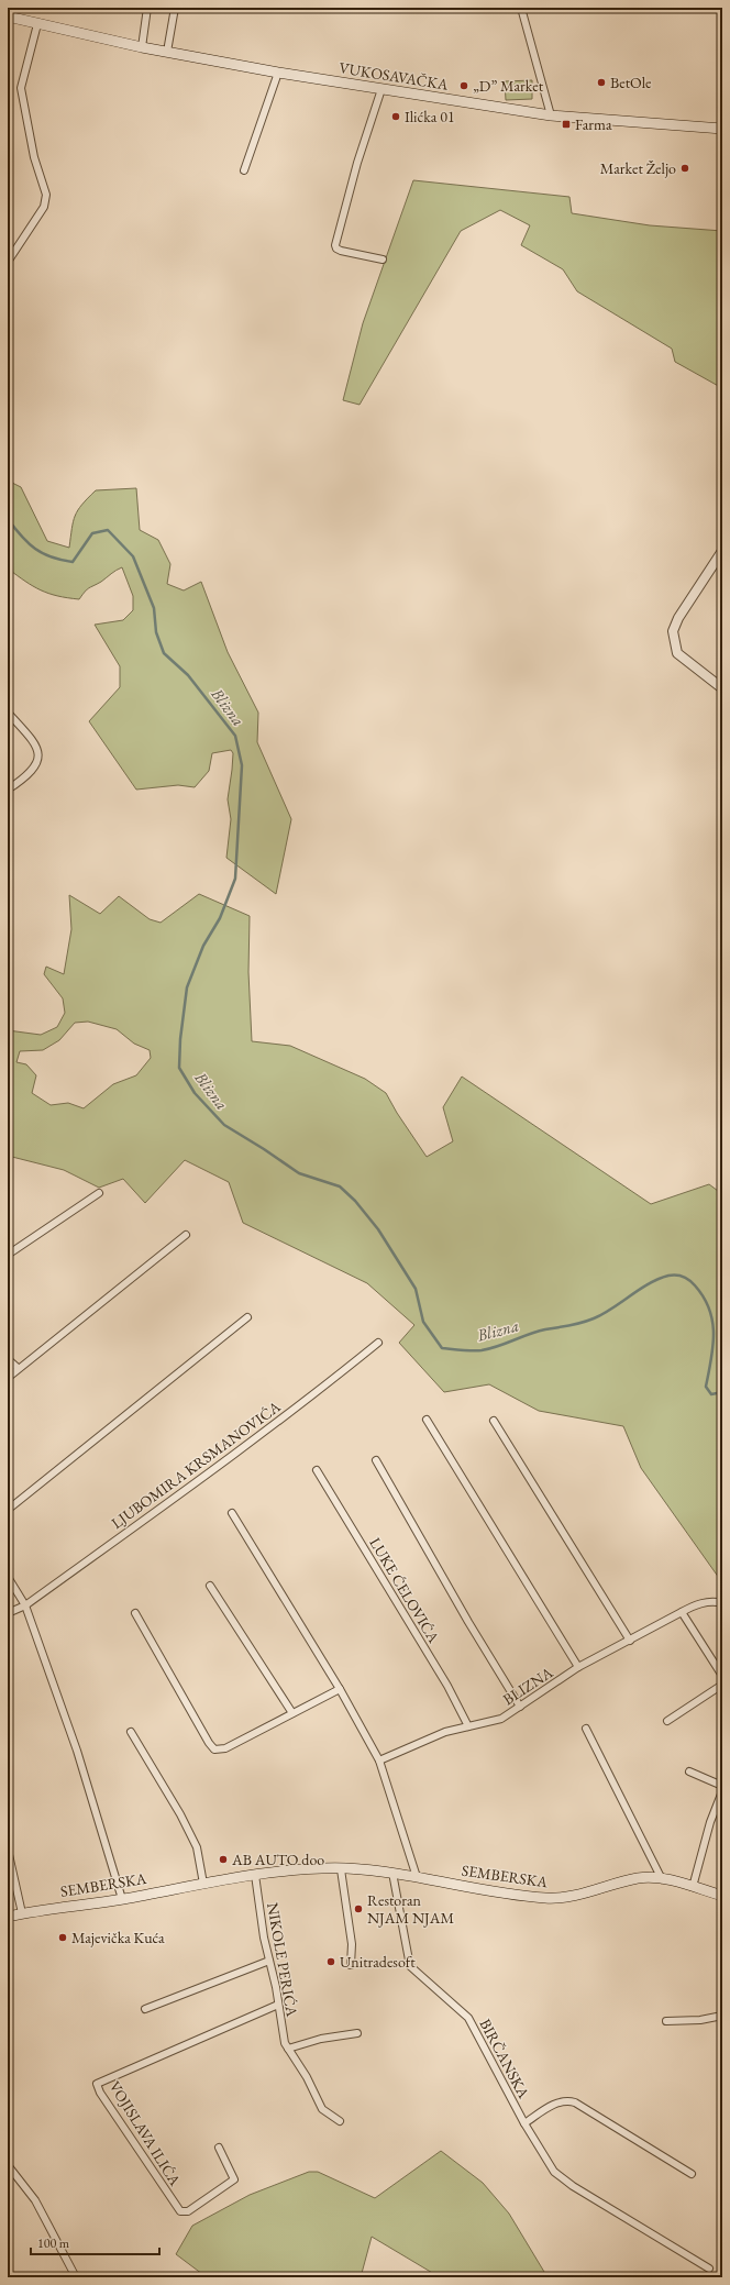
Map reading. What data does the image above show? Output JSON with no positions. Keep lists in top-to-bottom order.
{
  "streets": {
    "main road": ["VUKOSAVAČKA", "SEMBERSKA"],
    "street": [
      "LJUBOMIRA KRSMANOVIĆA",
      "LUKE ĆELOVIĆA",
      "BLIZNA",
      "NIKOLE PERIĆA",
      "BIRČANSKA",
      "VOJISLAVA ILIĆA"
    ]
  },
  "crossings": [
    ["LUKE ĆELOVIĆA", "BLIZNA"],
    ["SEMBERSKA", "NIKOLE PERIĆA"],
    ["SEMBERSKA", "BIRČANSKA"],
    ["NIKOLE PERIĆA", "VOJISLAVA ILIĆA"]
  ],
  "water": ["Blizna"],
  "places": {
    "other": [
      "BetOle",
      "„D” Market",
      "Ilićka 01",
      "Market Željo",
      "AB AUTO doo",
      "Restoran NJAM NJAM",
      "Majevička Kuća",
      "Unitradesoft"
    ],
    "transit": ["Farma"]
  },
  "scale_bar": "100 m"
}
